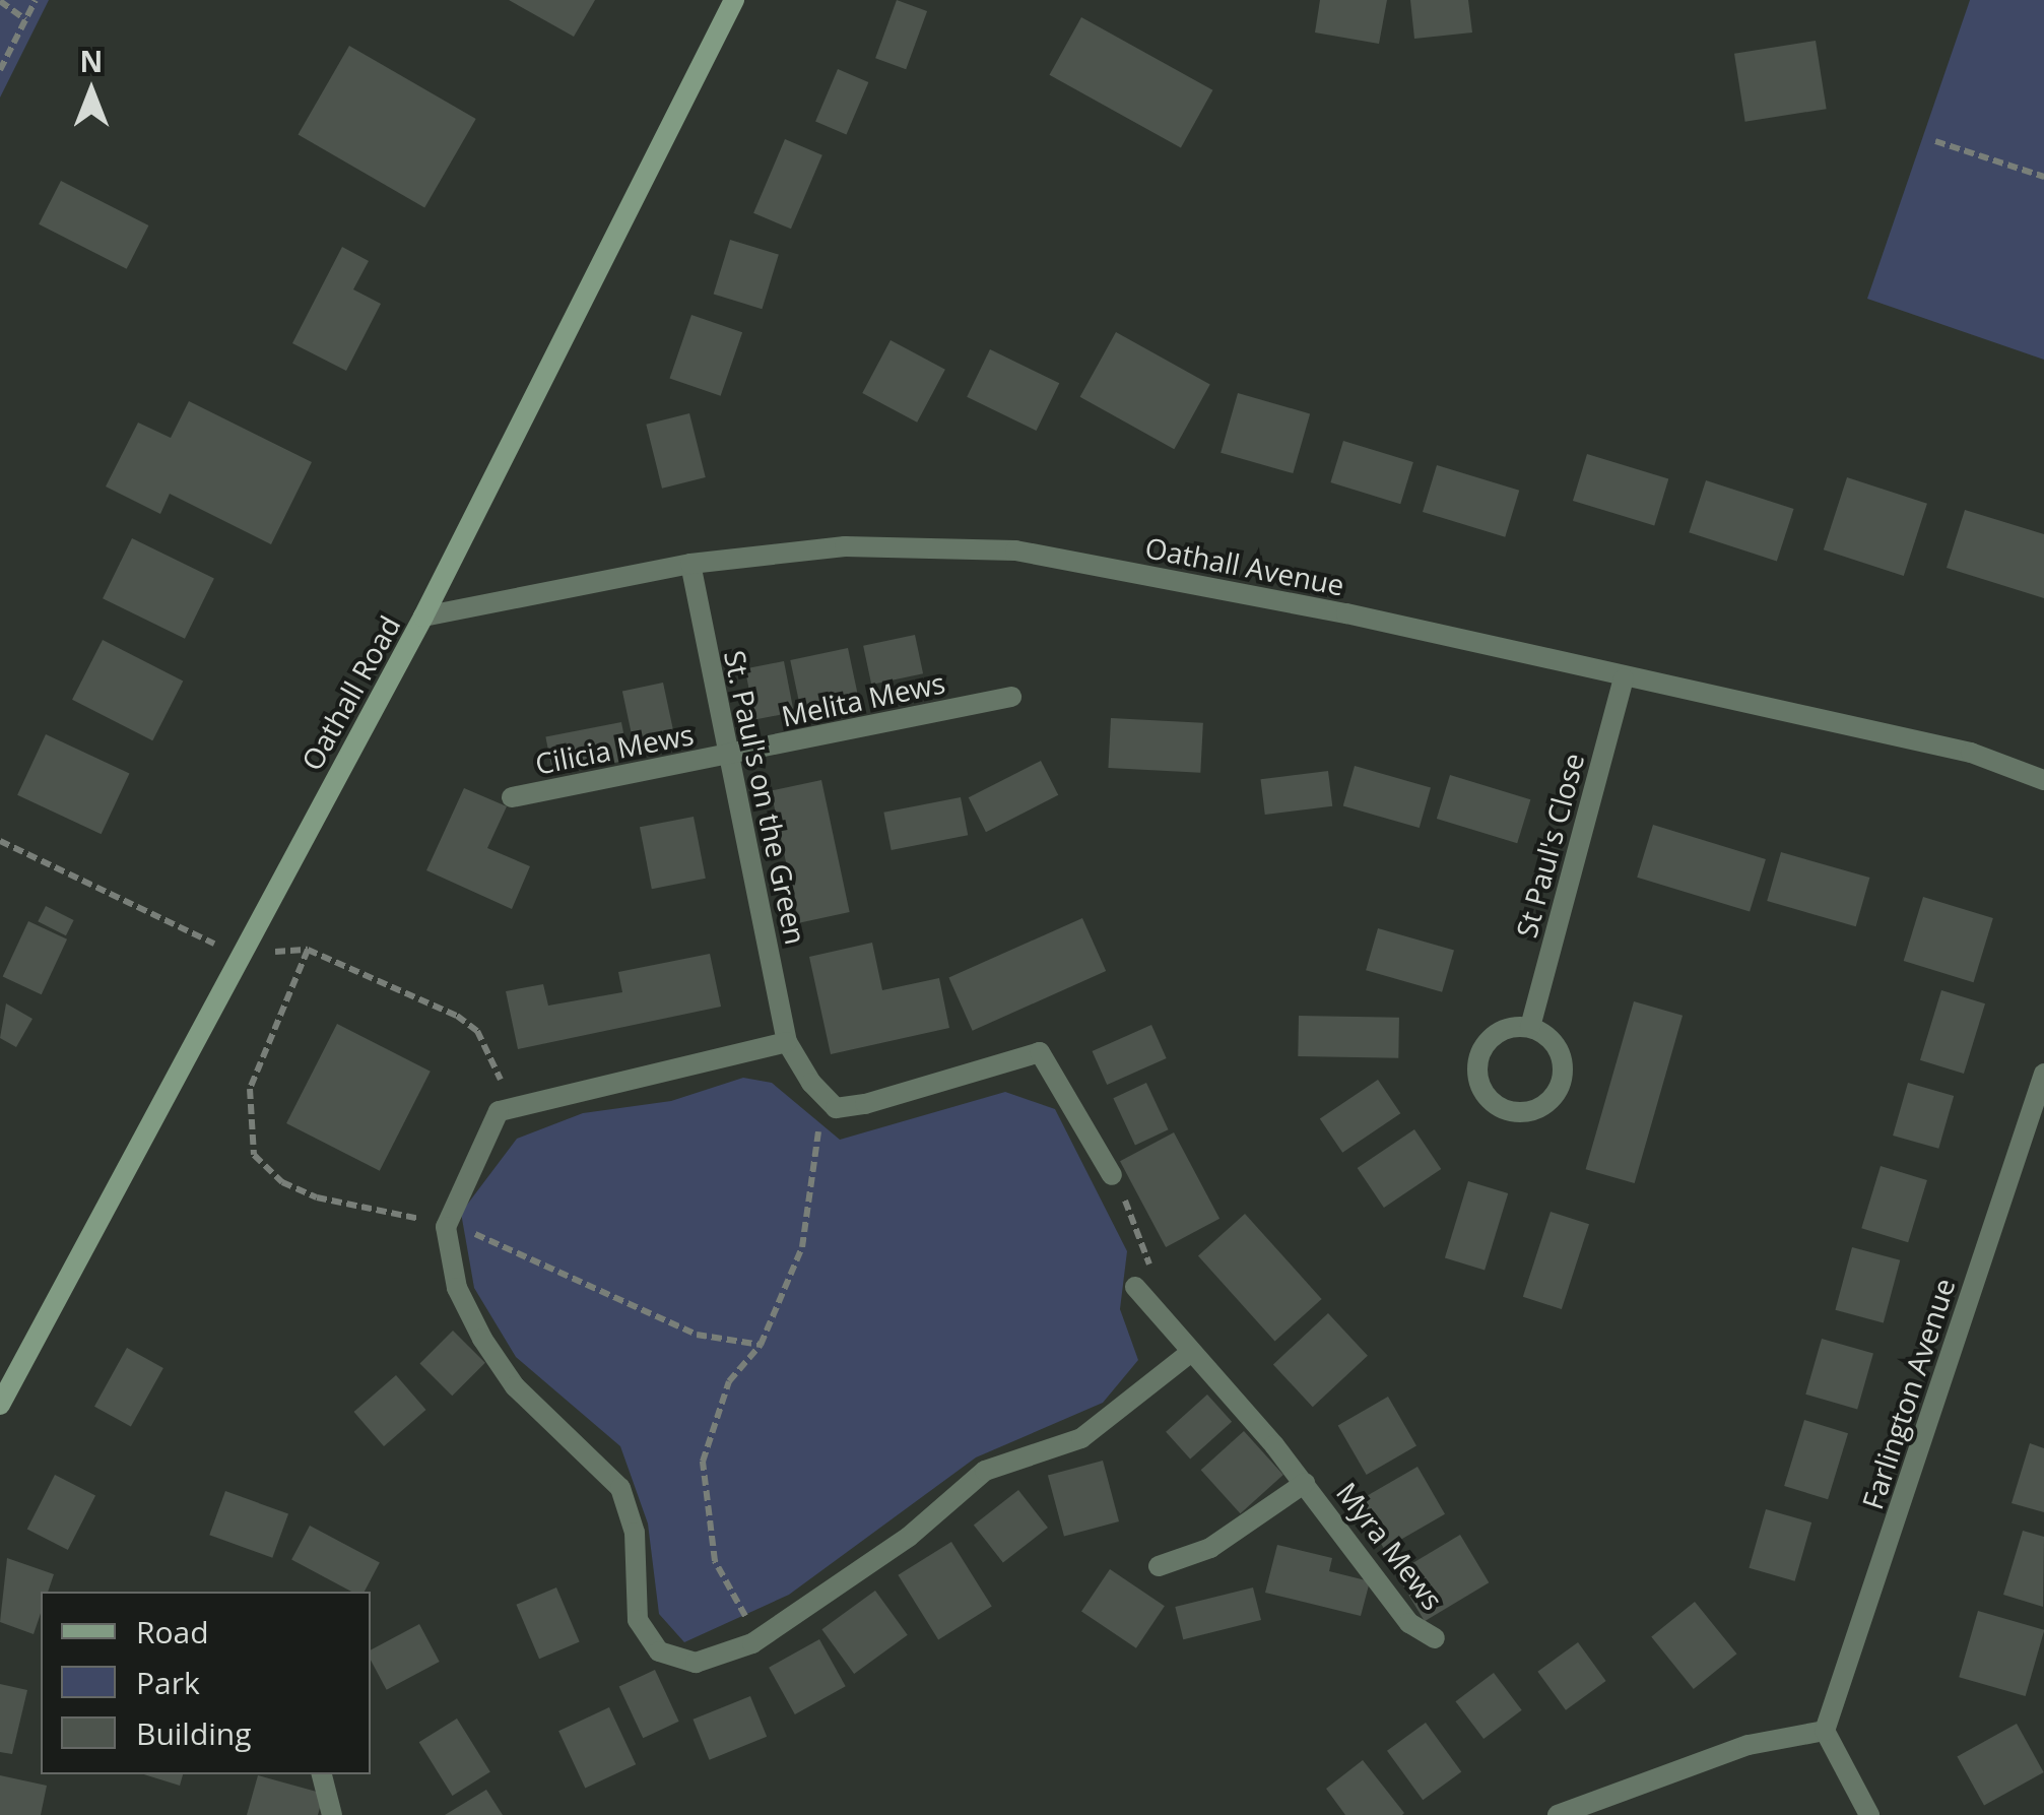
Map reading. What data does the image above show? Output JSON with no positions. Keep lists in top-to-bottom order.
{
  "streets": {
    "main road": ["Oathall Road"],
    "street": [
      "Oathall Avenue",
      "Melita Mews",
      "Cilicia Mews",
      "St. Paul's on the Green",
      "St Paul's Close",
      "Farlington Avenue",
      "Myra Mews"
    ]
  },
  "crossings": [
    ["Oathall Avenue", "Oathall Road"],
    ["Oathall Avenue", "St. Paul's on the Green"],
    ["Oathall Avenue", "St Paul's Close"],
    ["Melita Mews", "Cilicia Mews"],
    ["Melita Mews", "St. Paul's on the Green"],
    ["Cilicia Mews", "St. Paul's on the Green"]
  ],
  "legend": ["Road", "Park", "Building"],
  "north": "top"
}
